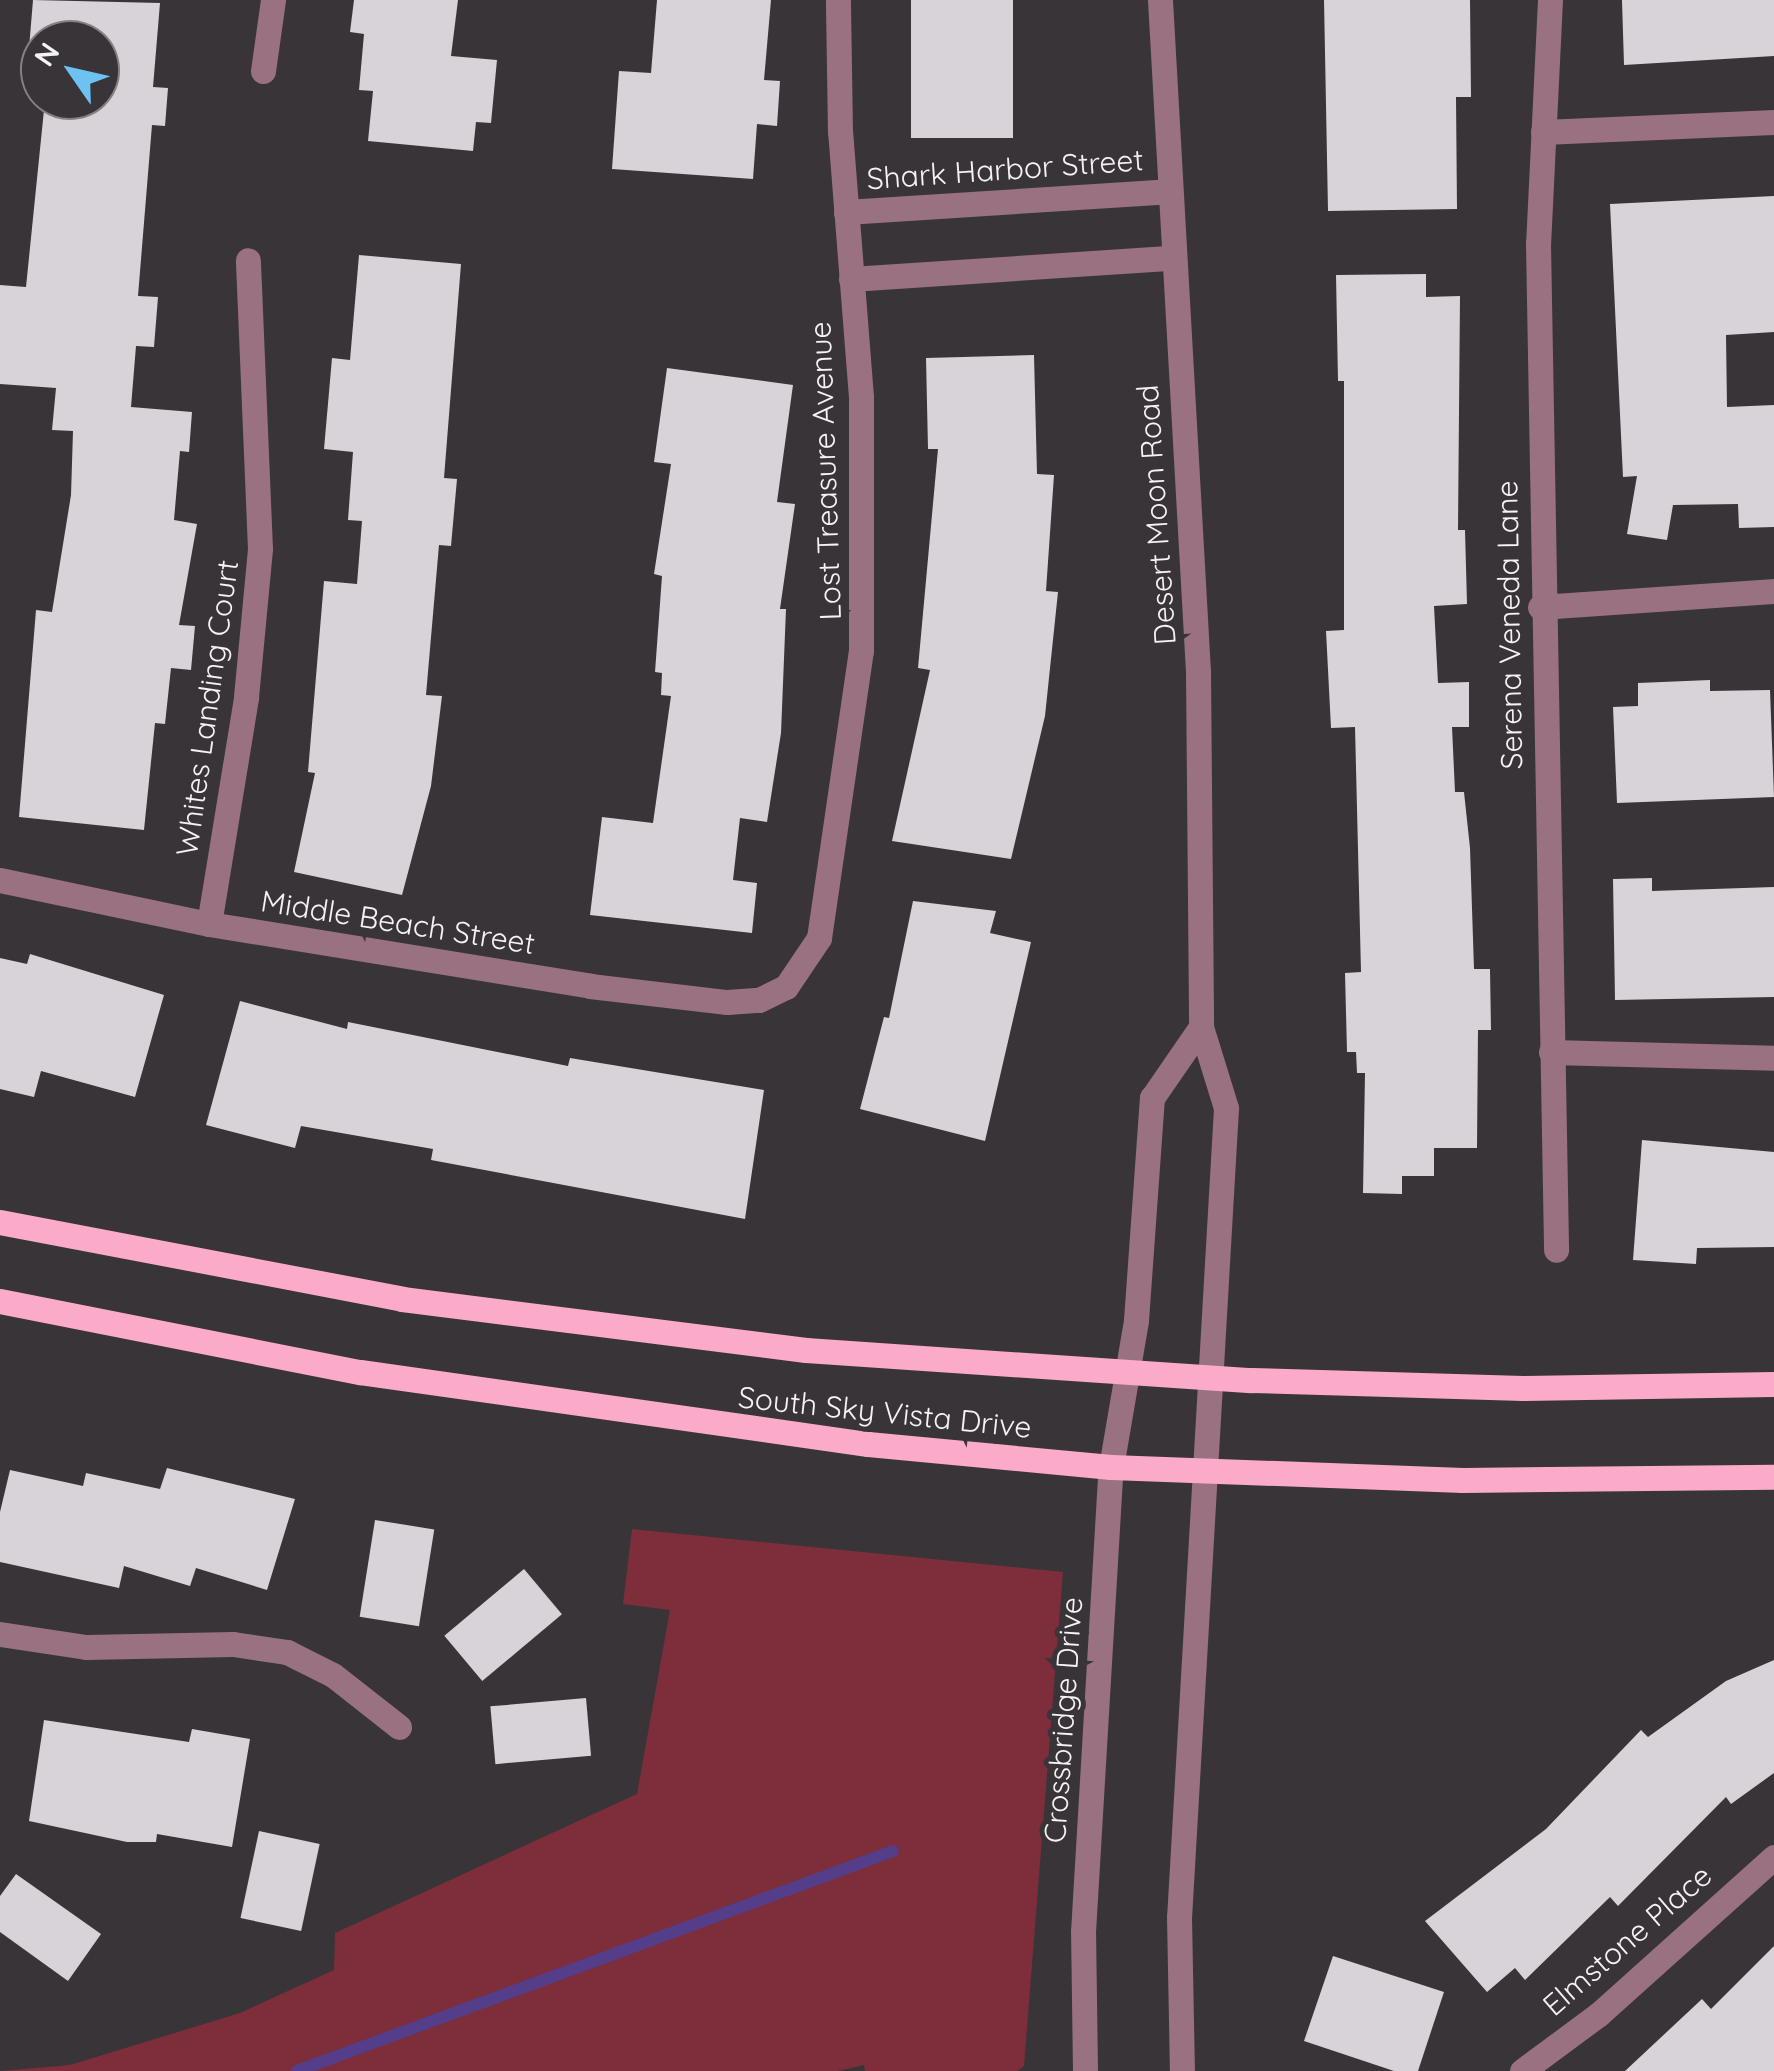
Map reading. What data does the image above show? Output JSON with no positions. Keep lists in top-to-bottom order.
{
  "streets": {
    "main road": ["South Sky Vista Drive"],
    "street": [
      "Shark Harbor Street",
      "Lost Treasure Avenue",
      "Desert Moon Road",
      "Serena Veneda Lane",
      "Whites Landing Court",
      "Middle Beach Street",
      "Crossbridge Drive",
      "Elmstone Place"
    ]
  },
  "crossings": [
    ["Shark Harbor Street", "Lost Treasure Avenue"],
    ["Shark Harbor Street", "Desert Moon Road"],
    ["Lost Treasure Avenue", "Middle Beach Street"],
    ["Desert Moon Road", "South Sky Vista Drive"],
    ["Whites Landing Court", "Middle Beach Street"],
    ["South Sky Vista Drive", "Crossbridge Drive"]
  ],
  "north": "top left"
}
